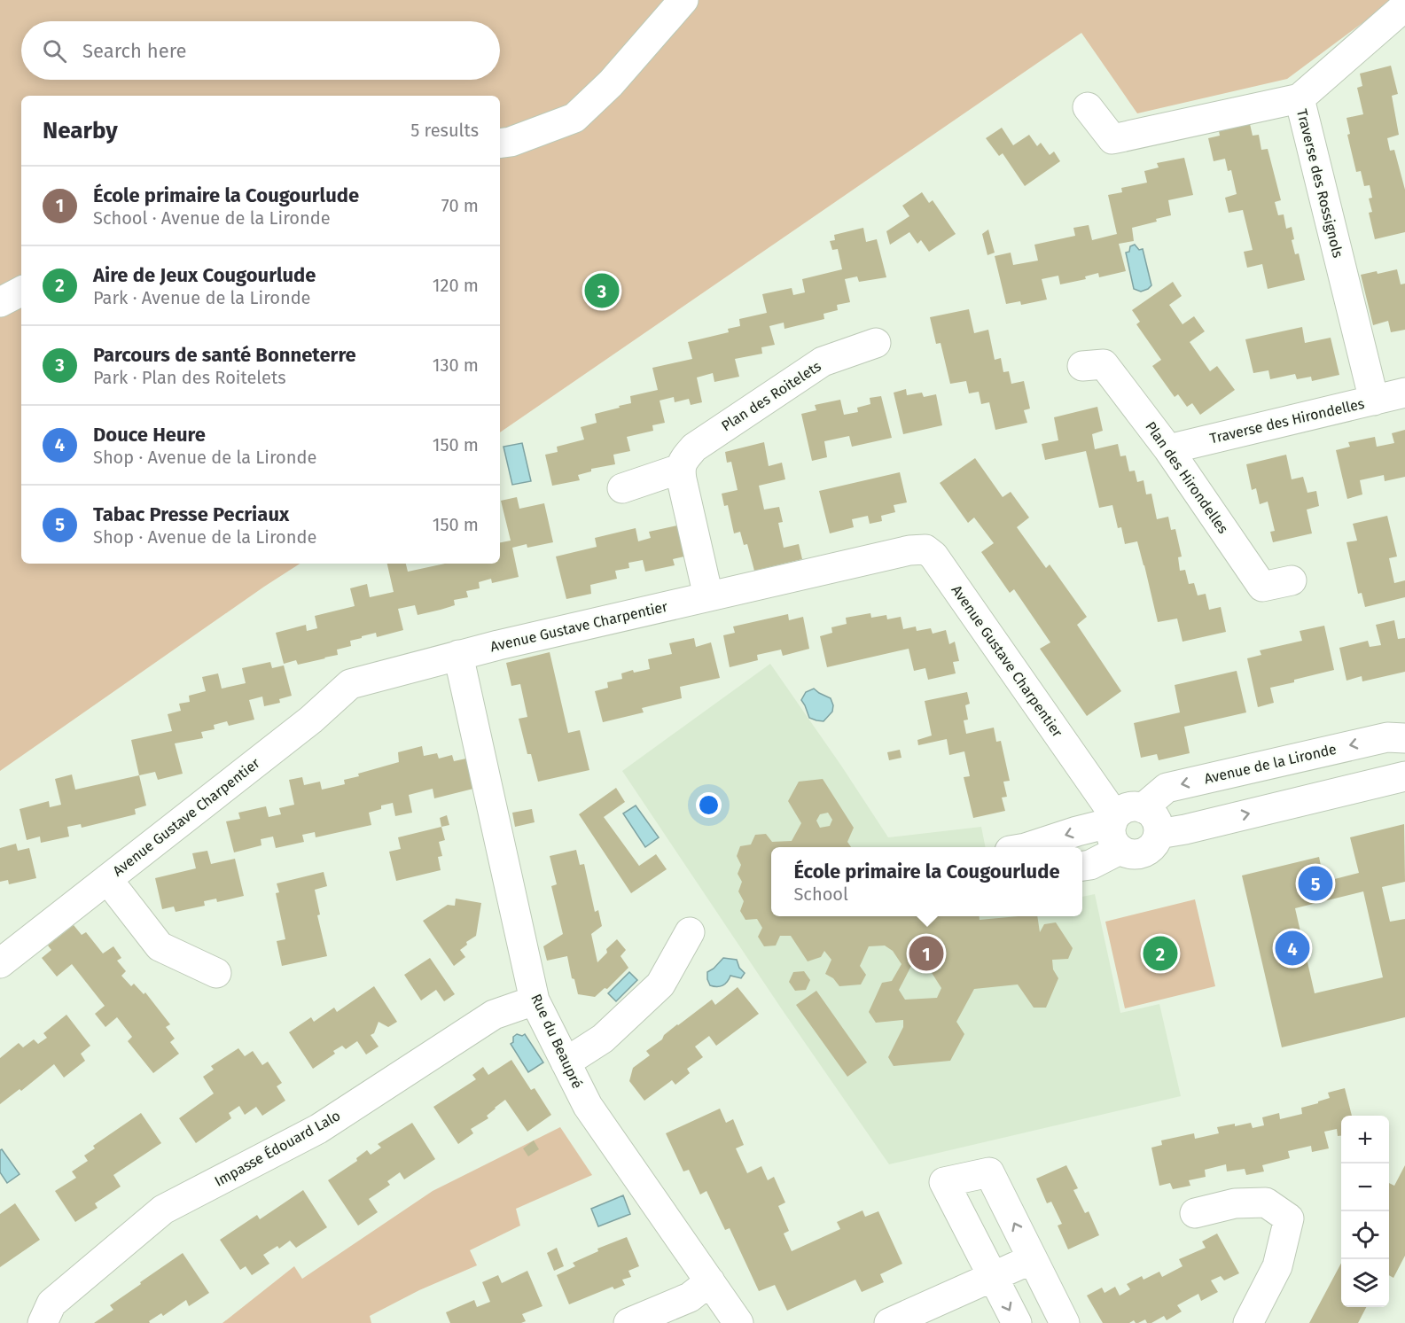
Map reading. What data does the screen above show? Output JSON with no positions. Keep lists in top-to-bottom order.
{
  "streets": {
    "street": [
      "Traverse des Rossignols",
      "Plan des Roitelets",
      "Traverse des Hirondelles",
      "Plan des Hirondelles",
      "Avenue Gustave Charpentier",
      "Avenue de la Lironde",
      "Rue du Beaupré",
      "Impasse Édouard Lalo"
    ]
  },
  "crossings": [
    ["Traverse des Rossignols", "Traverse des Hirondelles"],
    ["Traverse des Hirondelles", "Plan des Hirondelles"],
    ["Avenue Gustave Charpentier", "Avenue de la Lironde"],
    ["Avenue Gustave Charpentier", "Rue du Beaupré"],
    ["Rue du Beaupré", "Impasse Édouard Lalo"]
  ],
  "page": {
    "search": "Search here",
    "heading": ["Nearby", "5 results"],
    "list": [
      {
        "mark": "1",
        "name": "École primaire la Cougourlude",
        "note": "School · Avenue de la Lironde",
        "value": "70 m"
      },
      {
        "mark": "2",
        "name": "Aire de Jeux Cougourlude",
        "note": "Park · Avenue de la Lironde",
        "value": "120 m"
      },
      {
        "mark": "3",
        "name": "Parcours de santé Bonneterre",
        "note": "Park · Plan des Roitelets",
        "value": "130 m"
      },
      {
        "mark": "4",
        "name": "Douce Heure",
        "note": "Shop · Avenue de la Lironde",
        "value": "150 m"
      },
      {
        "mark": "5",
        "name": "Tabac Presse Pecriaux",
        "note": "Shop · Avenue de la Lironde",
        "value": "150 m"
      }
    ],
    "pins": [
      "3",
      "5",
      "4",
      "1",
      "2"
    ],
    "popup": ["École primaire la Cougourlude", "School"],
    "map_buttons": ["+", "−"]
  }
}
